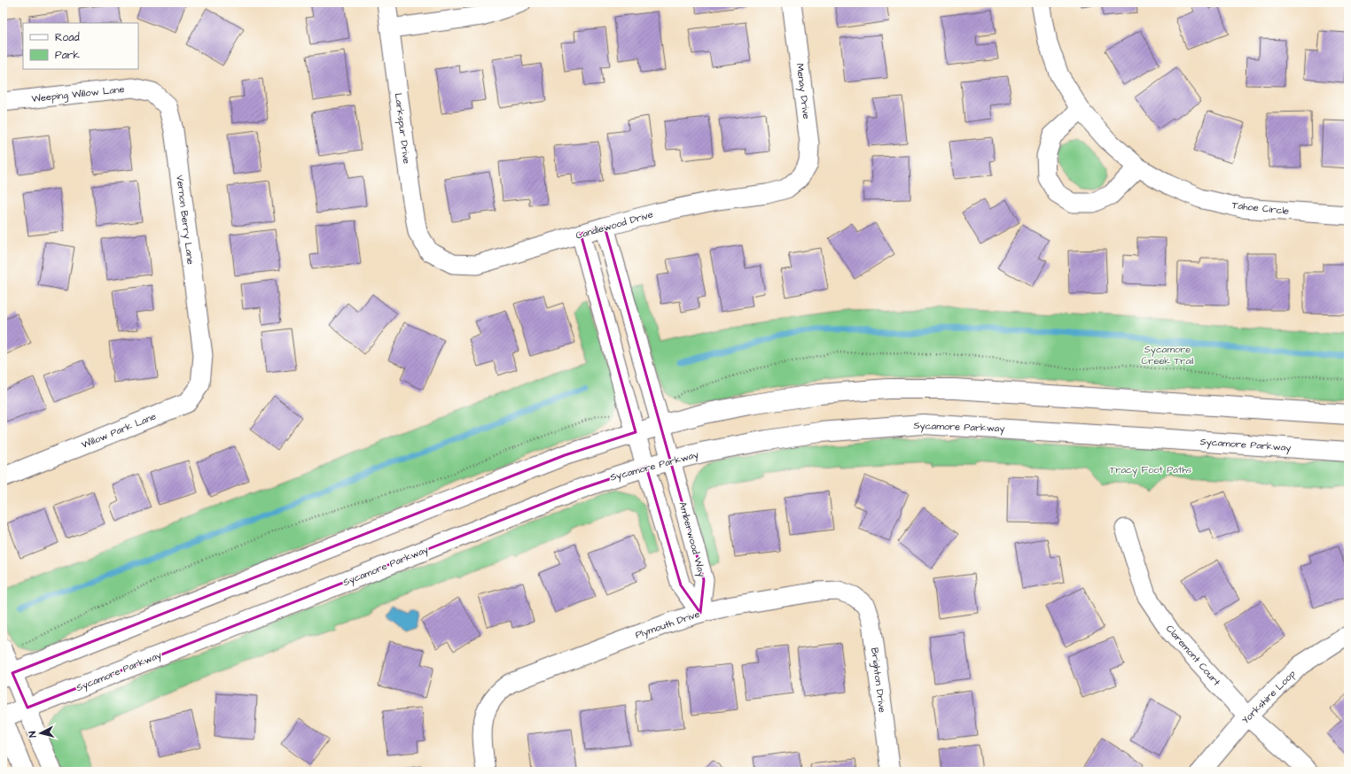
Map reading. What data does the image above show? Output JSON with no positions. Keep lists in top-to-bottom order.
{
  "streets": {
    "main road": ["Sycamore Parkway"],
    "street": [
      "Menay Drive",
      "Weeping Willow Lane",
      "Larkspur Drive",
      "Tahoe Circle",
      "Vernon Berry Lane",
      "Candlewood Drive",
      "Willow Park Lane",
      "Amberwood Way",
      "Plymouth Drive",
      "Claremont Court",
      "Brighton Drive",
      "Yorkshire Loop"
    ]
  },
  "crossings": [
    ["Menay Drive", "Candlewood Drive"],
    ["Weeping Willow Lane", "Vernon Berry Lane"],
    ["Larkspur Drive", "Candlewood Drive"],
    ["Vernon Berry Lane", "Willow Park Lane"],
    ["Candlewood Drive", "Amberwood Way"],
    ["Sycamore Parkway", "Amberwood Way"],
    ["Amberwood Way", "Plymouth Drive"],
    ["Plymouth Drive", "Brighton Drive"],
    ["Claremont Court", "Yorkshire Loop"]
  ],
  "parks": ["Sycamore Creek Trail", "Tracy Foot Paths"],
  "legend": ["Road", "Park"],
  "north": "left"
}
